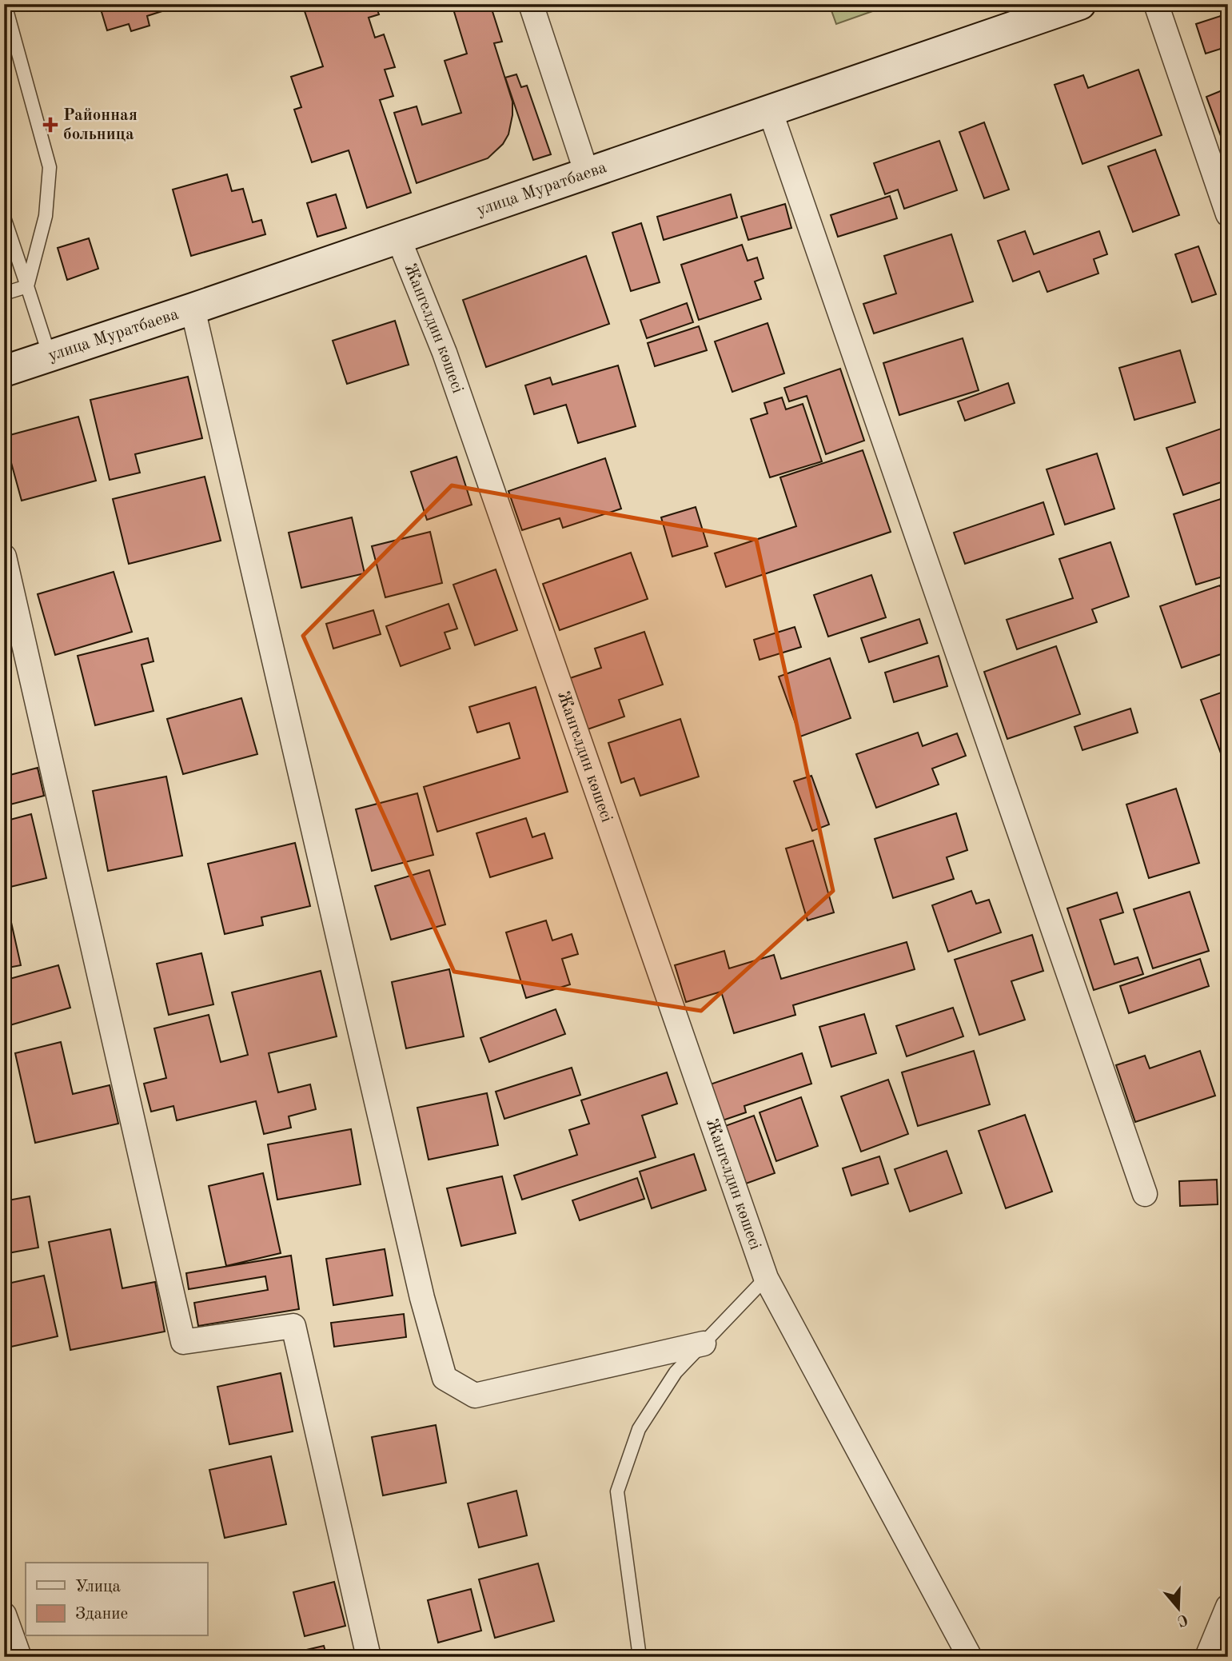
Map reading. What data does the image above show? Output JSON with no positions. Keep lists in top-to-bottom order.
{
  "streets": {
    "street": ["улица Муратбаева", "Жангелдин көшесі"]
  },
  "crossings": [
    ["улица Муратбаева", "Жангелдин көшесі"]
  ],
  "places": {
    "health": ["Районная больница"]
  },
  "legend": ["Улица", "Здание"],
  "north": "bottom"
}
